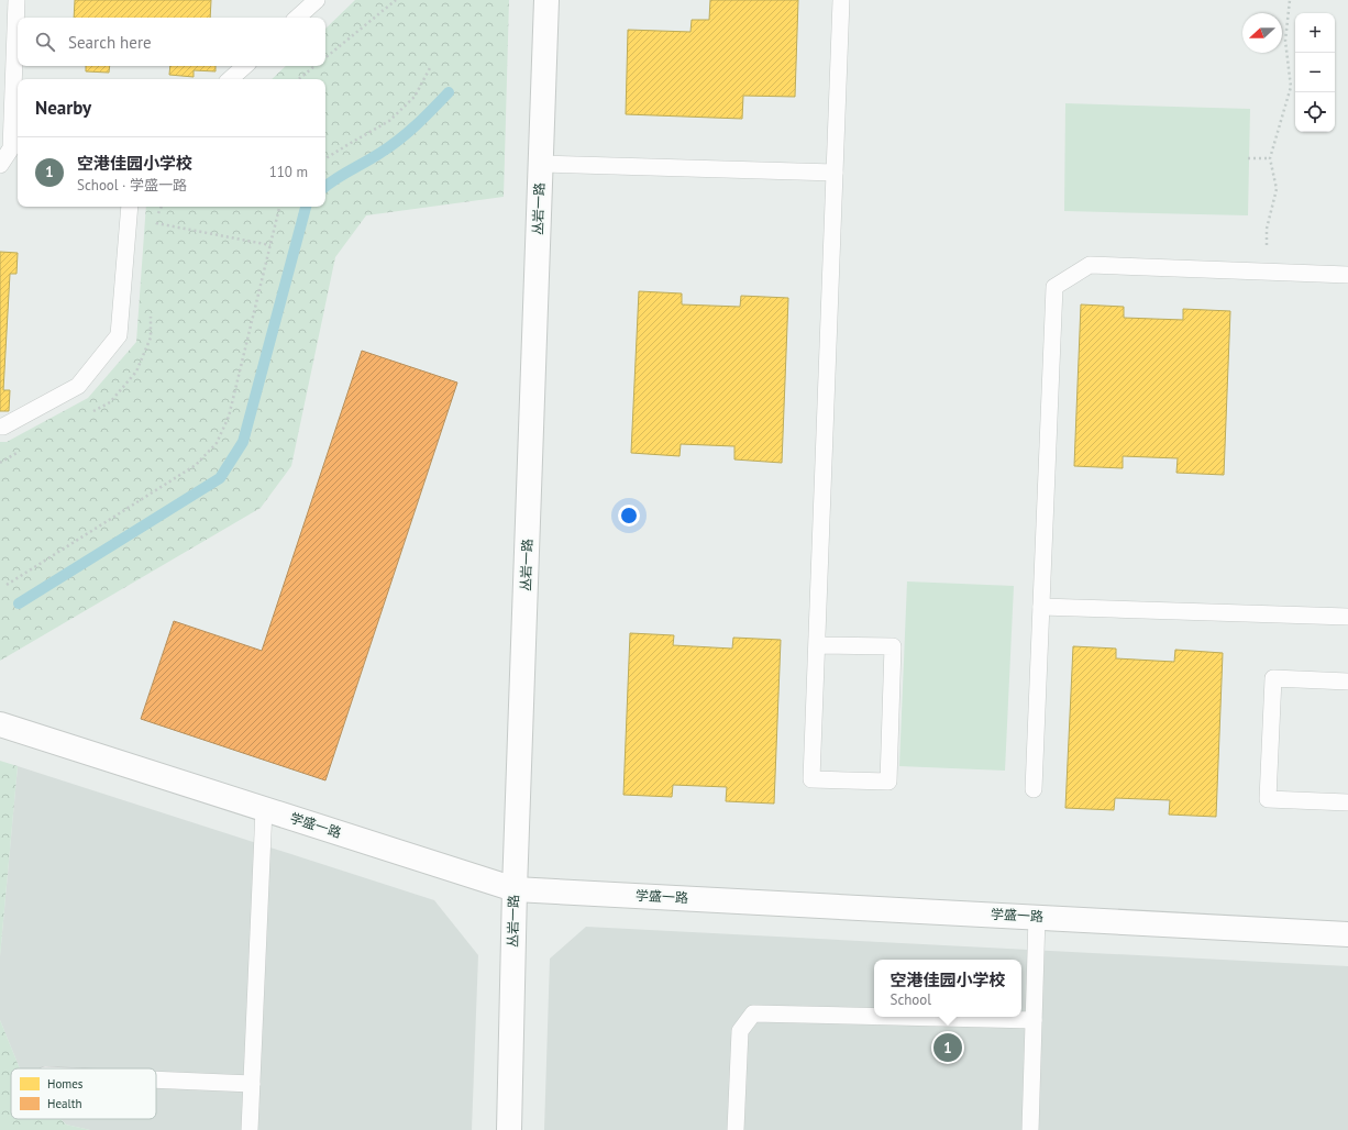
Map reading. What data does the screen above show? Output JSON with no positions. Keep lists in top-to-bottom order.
{
  "streets": {
    "street": ["丛岩一路", "学盛一路"]
  },
  "crossings": [
    ["丛岩一路", "学盛一路"]
  ],
  "legend": ["Homes", "Health"],
  "north": "left",
  "page": {
    "map_buttons": ["+", "−"],
    "search": "Search here",
    "heading": "Nearby",
    "list": [
      {
        "mark": "1",
        "name": "空港佳园小学校",
        "note": "School · 学盛一路",
        "value": "110 m"
      }
    ],
    "popup": ["空港佳园小学校", "School"],
    "pins": "1"
  }
}
